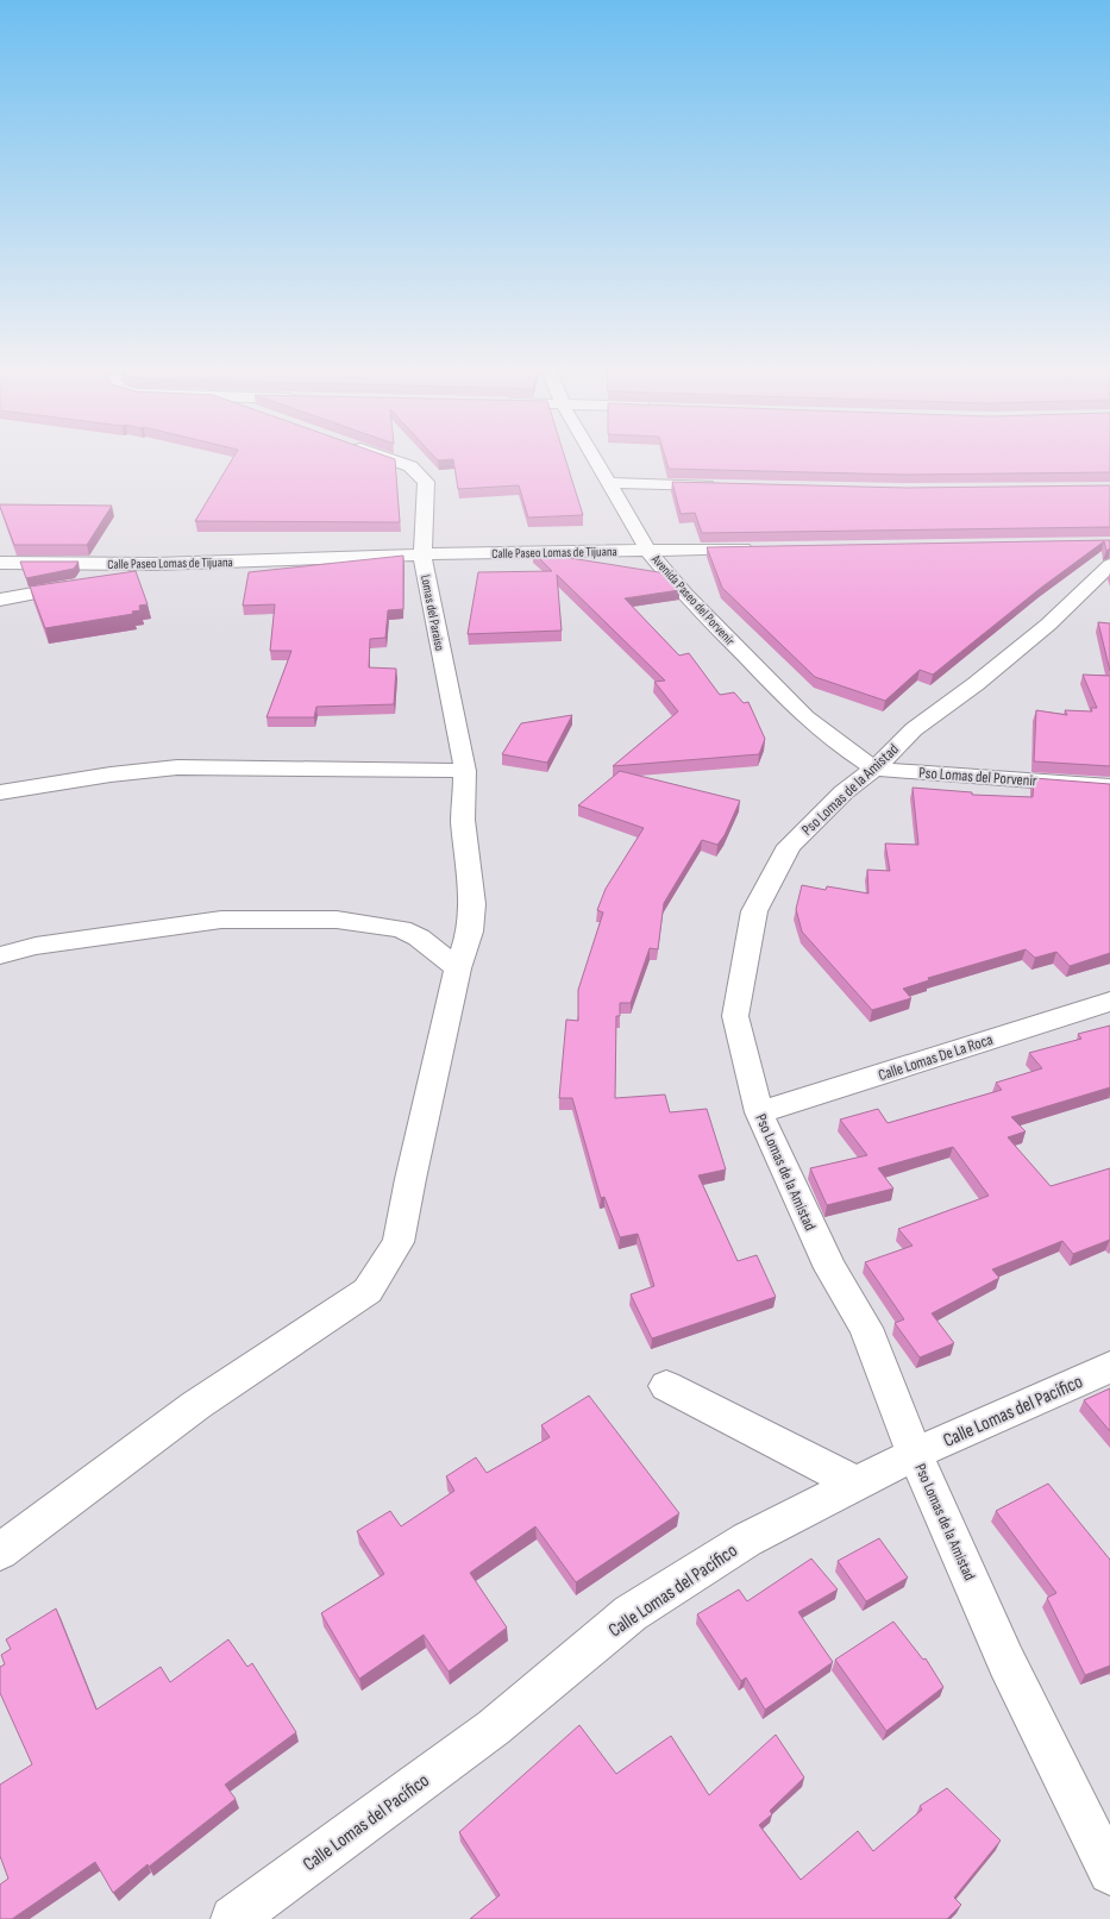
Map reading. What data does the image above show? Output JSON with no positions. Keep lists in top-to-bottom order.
{
  "streets": {
    "street": [
      "Calle Paseo Lomas de Tijuana",
      "Avenida Paseo del Porvenir",
      "Lomas del Paraiso",
      "Pso Lomas del Porvenir",
      "Pso Lomas de la Amistad",
      "Calle Lomas De La Roca",
      "Calle Lomas del Pacífico"
    ]
  },
  "crossings": [
    ["Calle Paseo Lomas de Tijuana", "Avenida Paseo del Porvenir"],
    ["Calle Paseo Lomas de Tijuana", "Lomas del Paraiso"],
    ["Avenida Paseo del Porvenir", "Pso Lomas del Porvenir"],
    ["Avenida Paseo del Porvenir", "Pso Lomas de la Amistad"],
    ["Pso Lomas del Porvenir", "Pso Lomas de la Amistad"],
    ["Pso Lomas de la Amistad", "Calle Lomas De La Roca"],
    ["Pso Lomas de la Amistad", "Calle Lomas del Pacífico"]
  ]
}
